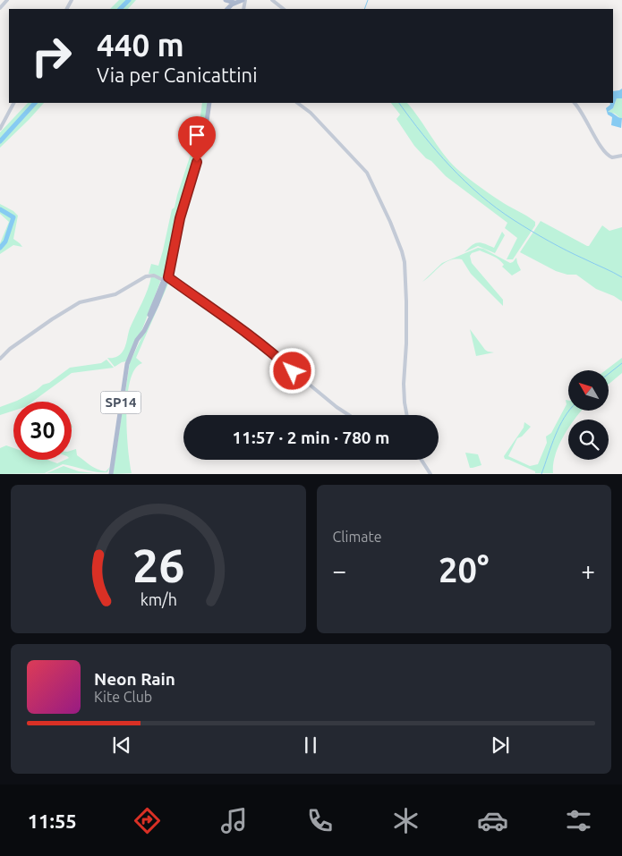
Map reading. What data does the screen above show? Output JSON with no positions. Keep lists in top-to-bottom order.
{
  "streets": {
    "main road": ["SP14"]
  },
  "north": "top left",
  "page": {
    "turn": ["440 m", "Via per Canicattini"],
    "limit": "30",
    "trip": "11:57 · 2 min · 780 m",
    "tile": "Climate",
    "heat": ["−", "20°", "+"],
    "song": ["Neon Rain", "Kite Club"],
    "tabs": "11:55",
    "gauge": ["26", "km/h"]
  }
}
